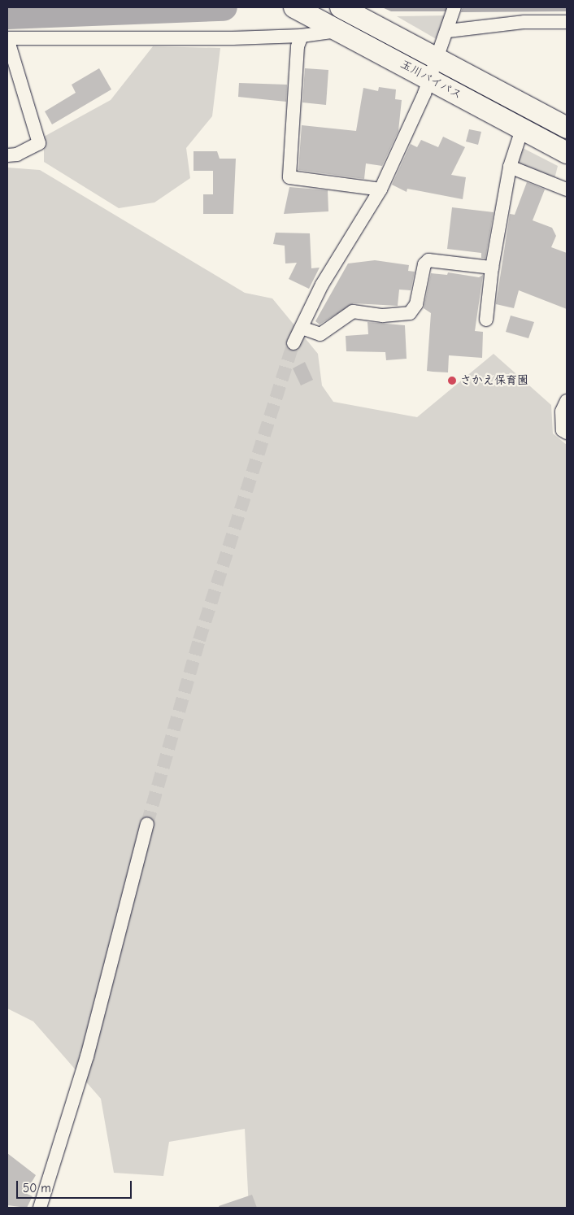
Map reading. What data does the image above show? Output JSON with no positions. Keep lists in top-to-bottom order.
{
  "streets": {
    "highway": ["玉川バイパス"]
  },
  "places": ["さかえ保育園"],
  "scale_bar": "50 m"
}
